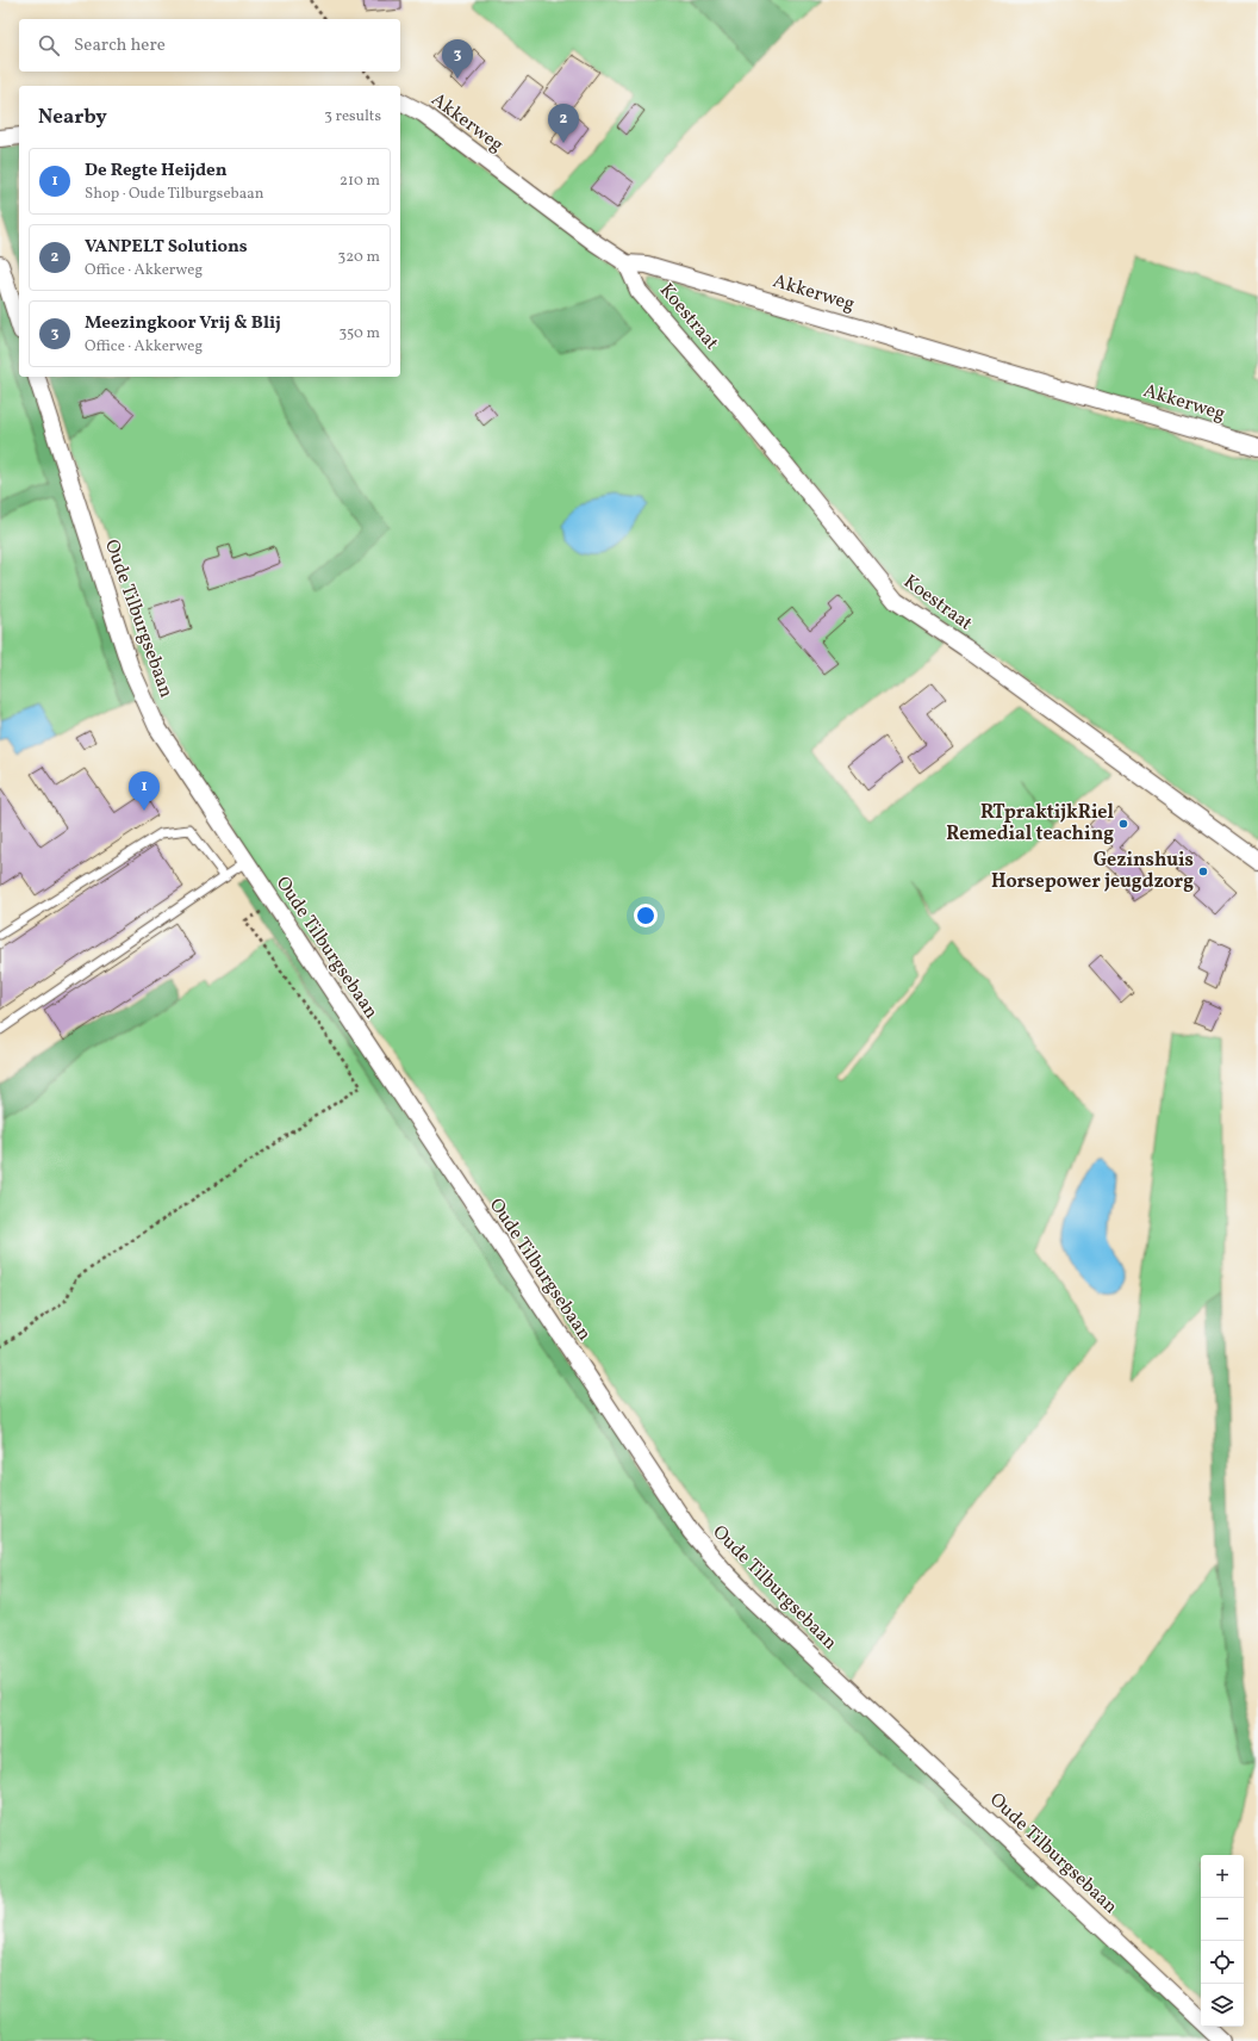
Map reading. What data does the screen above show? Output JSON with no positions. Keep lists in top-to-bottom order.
{
  "streets": {
    "street": ["Akkerweg", "Koestraat", "Oude Tilburgsebaan"]
  },
  "crossings": [
    ["Akkerweg", "Koestraat"]
  ],
  "places": ["RTpraktijkRiel Remedial teaching", "Gezinshuis Horsepower jeugdzorg"],
  "page": {
    "search": "Search here",
    "pins": ["3", "2", "1"],
    "heading": ["Nearby", "3 results"],
    "list": [
      {
        "mark": "1",
        "name": "De Regte Heijden",
        "note": "Shop · Oude Tilburgsebaan",
        "value": "210 m"
      },
      {
        "mark": "2",
        "name": "VANPELT Solutions",
        "note": "Office · Akkerweg",
        "value": "320 m"
      },
      {
        "mark": "3",
        "name": "Meezingkoor Vrij & Blij",
        "note": "Office · Akkerweg",
        "value": "350 m"
      }
    ],
    "map_buttons": ["+", "−"]
  }
}
